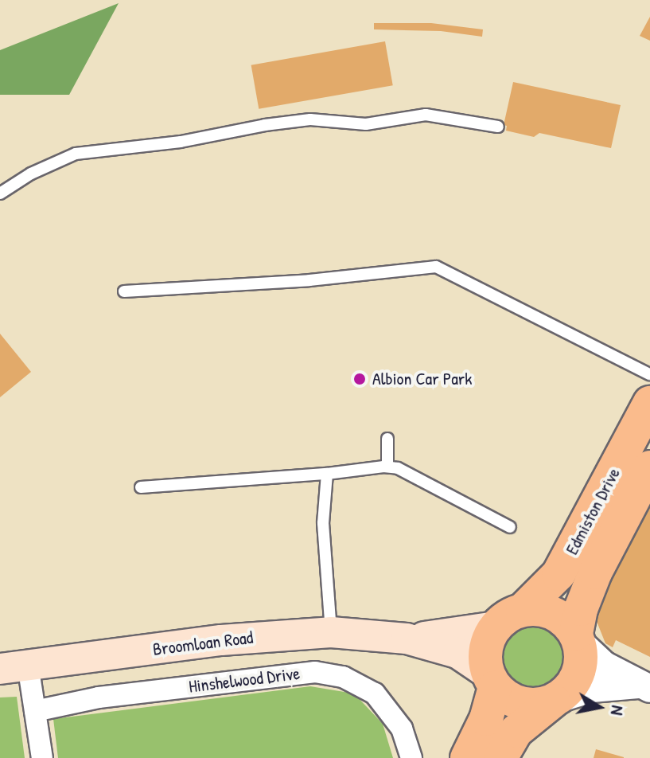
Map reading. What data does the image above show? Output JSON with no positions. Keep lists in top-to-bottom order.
{
  "streets": {
    "main road": ["Edmiston Drive", "Broomloan Road"],
    "street": ["Hinshelwood Drive"]
  },
  "crossings": [
    ["Edmiston Drive", "Broomloan Road"]
  ],
  "places": ["Albion Car Park"],
  "north": "right"
}
